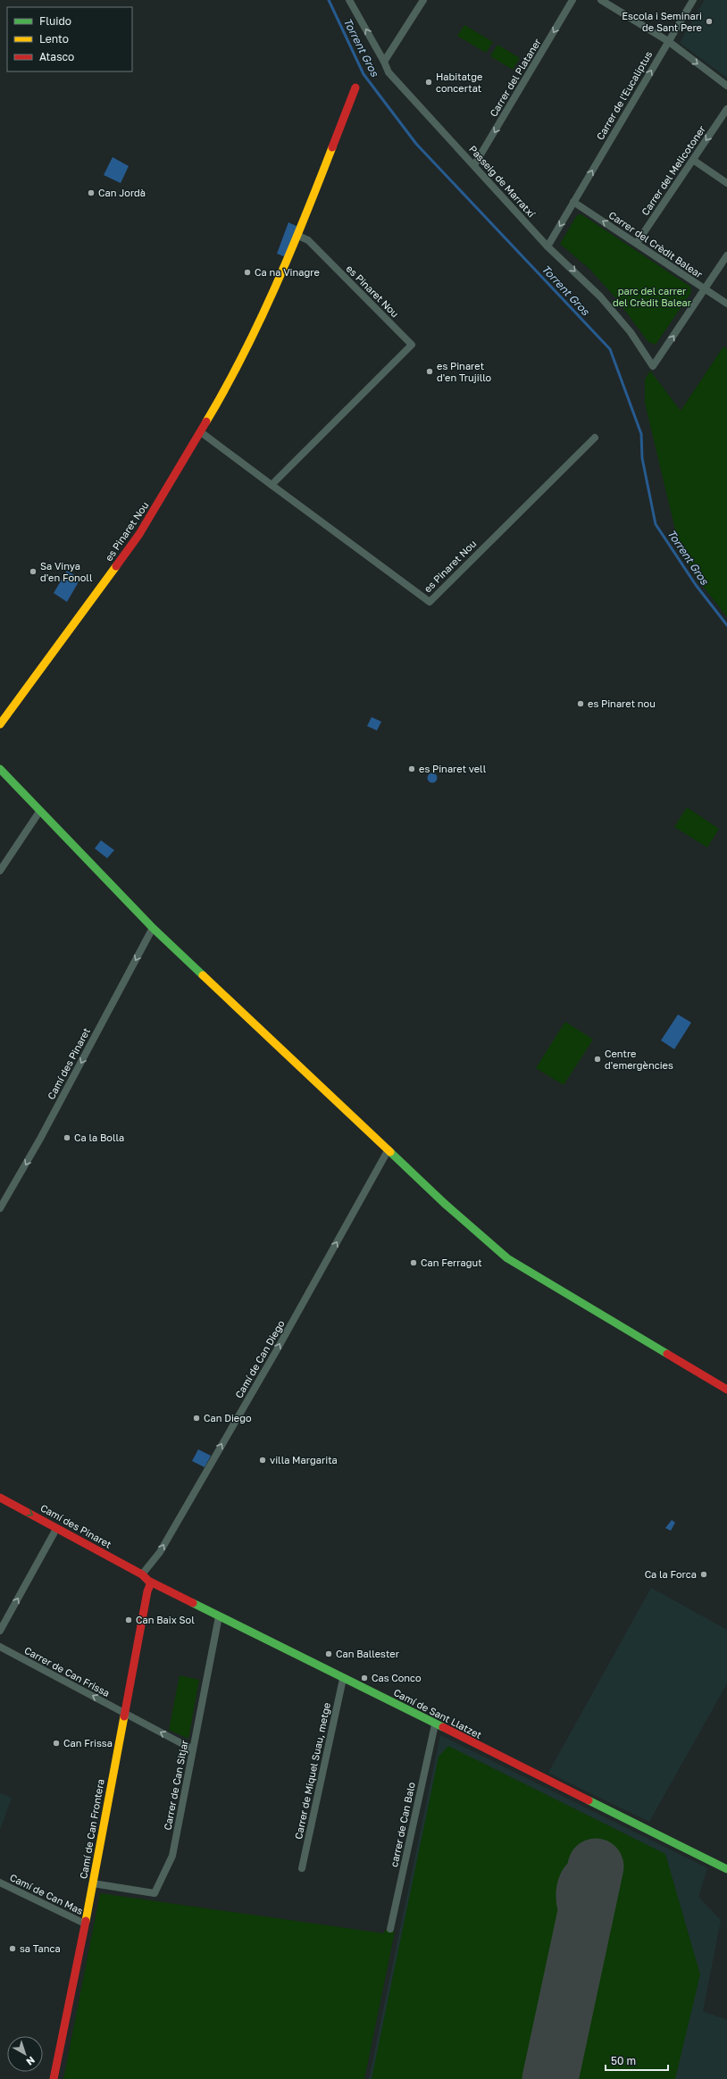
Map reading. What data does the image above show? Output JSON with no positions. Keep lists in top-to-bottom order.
{
  "streets": {
    "street": [
      "Carrer del Plataner",
      "Carrer de l'Eucaliptus",
      "Carrer del Melicotoner",
      "Passeig de Marratxí",
      "Carrer del Crèdit Balear",
      "es Pinaret Nou",
      "Camí des Pinaret",
      "Camí de Can Diego",
      "Carrer de Can Frissa",
      "Camí de Sant Llatzet",
      "Carrer de Miquel Suau, metge",
      "Carrer de Can Sitjar",
      "carrer de Can Balo",
      "Camí de Can Frontera",
      "Camí de Can Mas"
    ]
  },
  "crossings": [
    ["Carrer del Plataner", "Passeig de Marratxí"],
    ["Carrer de l'Eucaliptus", "Passeig de Marratxí"],
    ["Carrer de l'Eucaliptus", "Carrer del Crèdit Balear"],
    ["Carrer del Melicotoner", "Carrer del Crèdit Balear"],
    ["Passeig de Marratxí", "Carrer del Crèdit Balear"],
    ["Camí des Pinaret", "Camí de Can Diego"],
    ["Camí des Pinaret", "Camí de Sant Llatzet"],
    ["Camí de Can Diego", "Camí de Sant Llatzet"],
    ["Carrer de Can Frissa", "Carrer de Can Sitjar"],
    ["Carrer de Can Frissa", "Camí de Can Frontera"],
    ["Camí de Sant Llatzet", "Carrer de Miquel Suau, metge"],
    ["Camí de Sant Llatzet", "Carrer de Can Sitjar"],
    ["Camí de Sant Llatzet", "carrer de Can Balo"],
    ["Camí de Sant Llatzet", "Camí de Can Frontera"],
    ["Carrer de Can Sitjar", "Camí de Can Frontera"],
    ["Camí de Can Frontera", "Camí de Can Mas"]
  ],
  "one_way": [
    "Carrer del Plataner",
    "Carrer del Melicotoner",
    "Carrer del Crèdit Balear",
    "Camí des Pinaret",
    "Camí de Can Diego",
    "Carrer de Can Frissa"
  ],
  "water": ["Torrent Gros"],
  "parks": ["parc del carrer del Crèdit Balear"],
  "places": [
    "Escola i Seminari de Sant Pere",
    "Habitatge concertat",
    "Can Jordà",
    "Ca na Vinagre",
    "es Pinaret d'en Trujillo",
    "Sa Vinya d'en Fonoll",
    "es Pinaret nou",
    "es Pinaret vell",
    "Centre d'emergències",
    "Ca la Bolla",
    "Can Ferragut",
    "Can Diego",
    "villa Margarita",
    "Ca la Forca",
    "Can Baix Sol",
    "Can Ballester",
    "Cas Conco",
    "Can Frissa",
    "sa Tanca"
  ],
  "legend": ["Fluido", "Lento", "Atasco"],
  "scale_bar": "50 m",
  "north": "bottom right"
}
